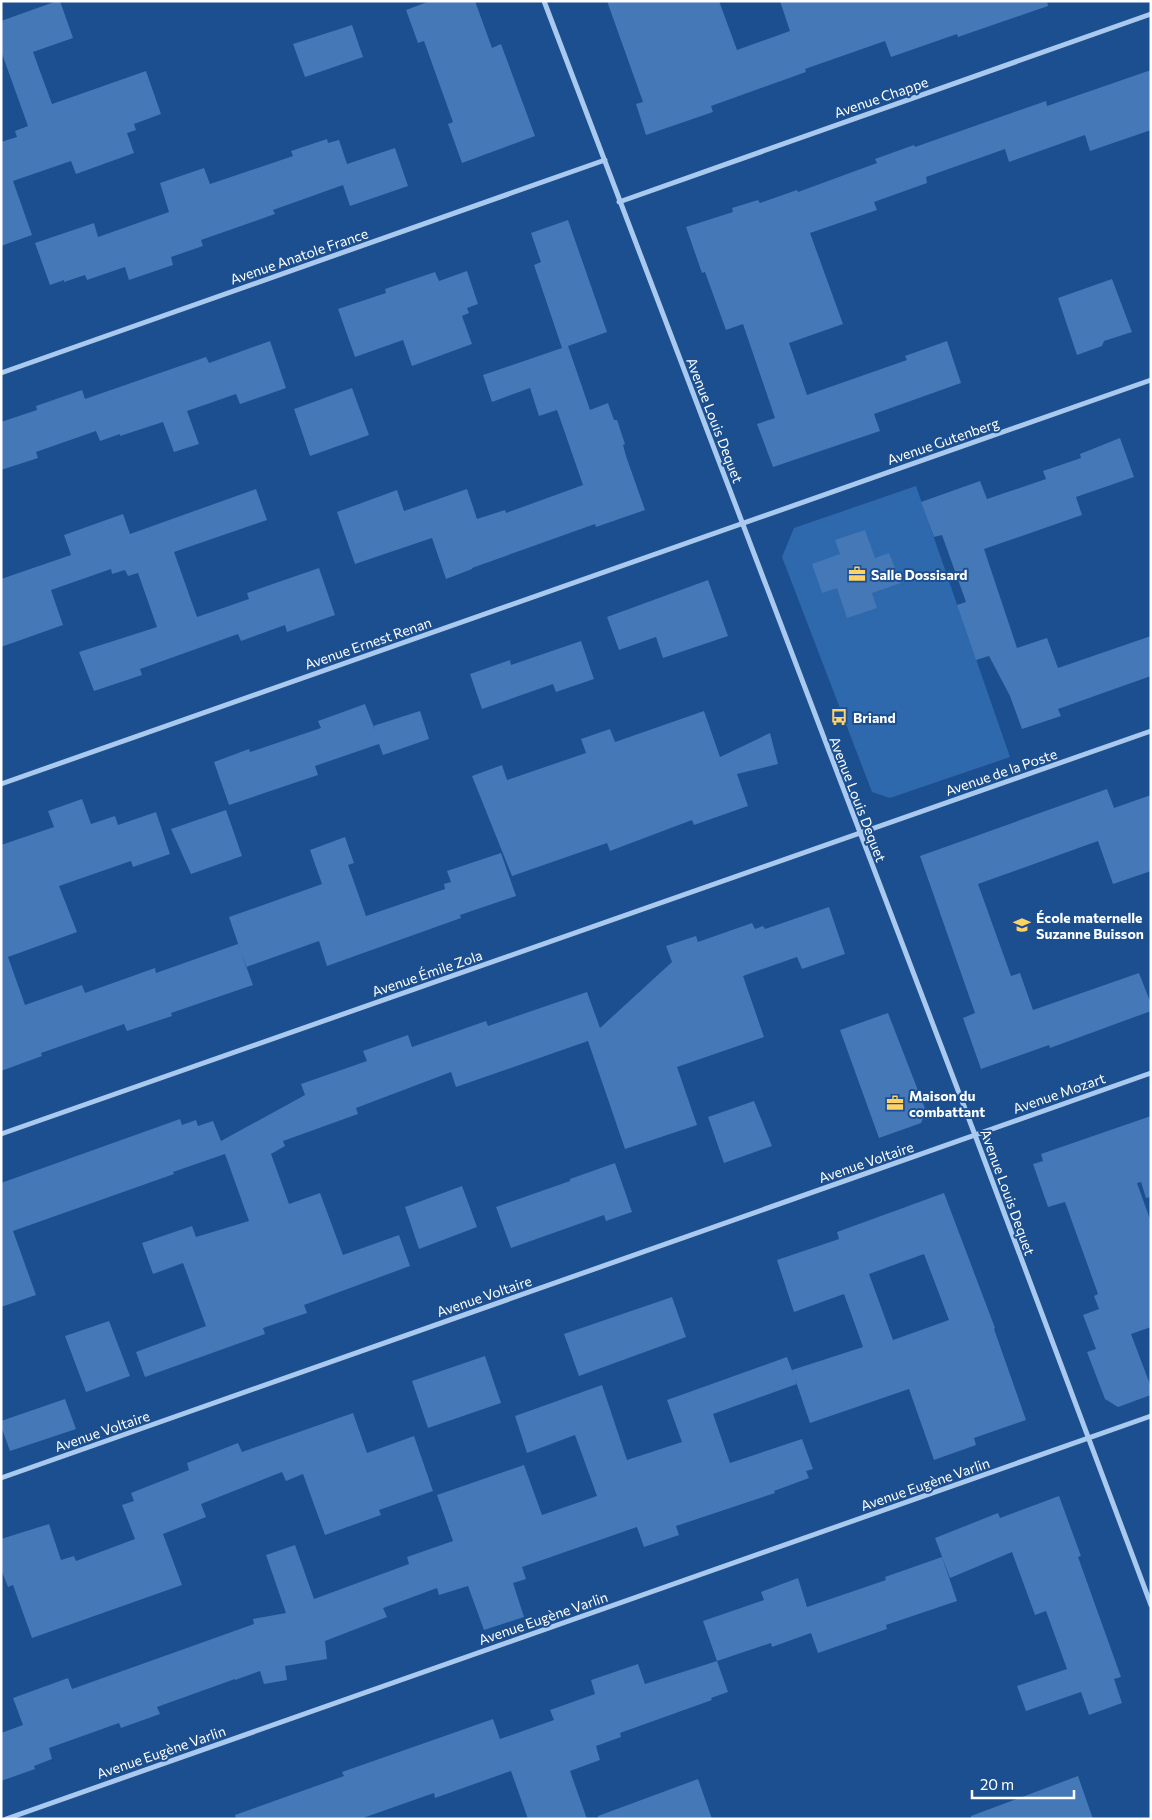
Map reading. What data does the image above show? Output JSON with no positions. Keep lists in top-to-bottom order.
{
  "streets": {
    "street": [
      "Avenue Chappe",
      "Avenue Anatole France",
      "Avenue Louis Dequet",
      "Avenue Gutenberg",
      "Avenue Ernest Renan",
      "Avenue de la Poste",
      "Avenue Émile Zola",
      "Avenue Mozart",
      "Avenue Voltaire",
      "Avenue Eugène Varlin"
    ]
  },
  "crossings": [
    ["Avenue Chappe", "Avenue Louis Dequet"],
    ["Avenue Anatole France", "Avenue Louis Dequet"],
    ["Avenue Louis Dequet", "Avenue Gutenberg"],
    ["Avenue Louis Dequet", "Avenue Ernest Renan"],
    ["Avenue Louis Dequet", "Avenue de la Poste"],
    ["Avenue Louis Dequet", "Avenue Émile Zola"],
    ["Avenue Louis Dequet", "Avenue Mozart"],
    ["Avenue Louis Dequet", "Avenue Voltaire"],
    ["Avenue Louis Dequet", "Avenue Eugène Varlin"],
    ["Avenue Gutenberg", "Avenue Ernest Renan"],
    ["Avenue de la Poste", "Avenue Émile Zola"],
    ["Avenue Mozart", "Avenue Voltaire"]
  ],
  "places": {
    "office": ["Salle Dossisard", "Maison du combattant"],
    "bus stop": ["Briand"],
    "school or university": ["École maternelle Suzanne Buisson"]
  },
  "scale_bar": "20 m"
}
